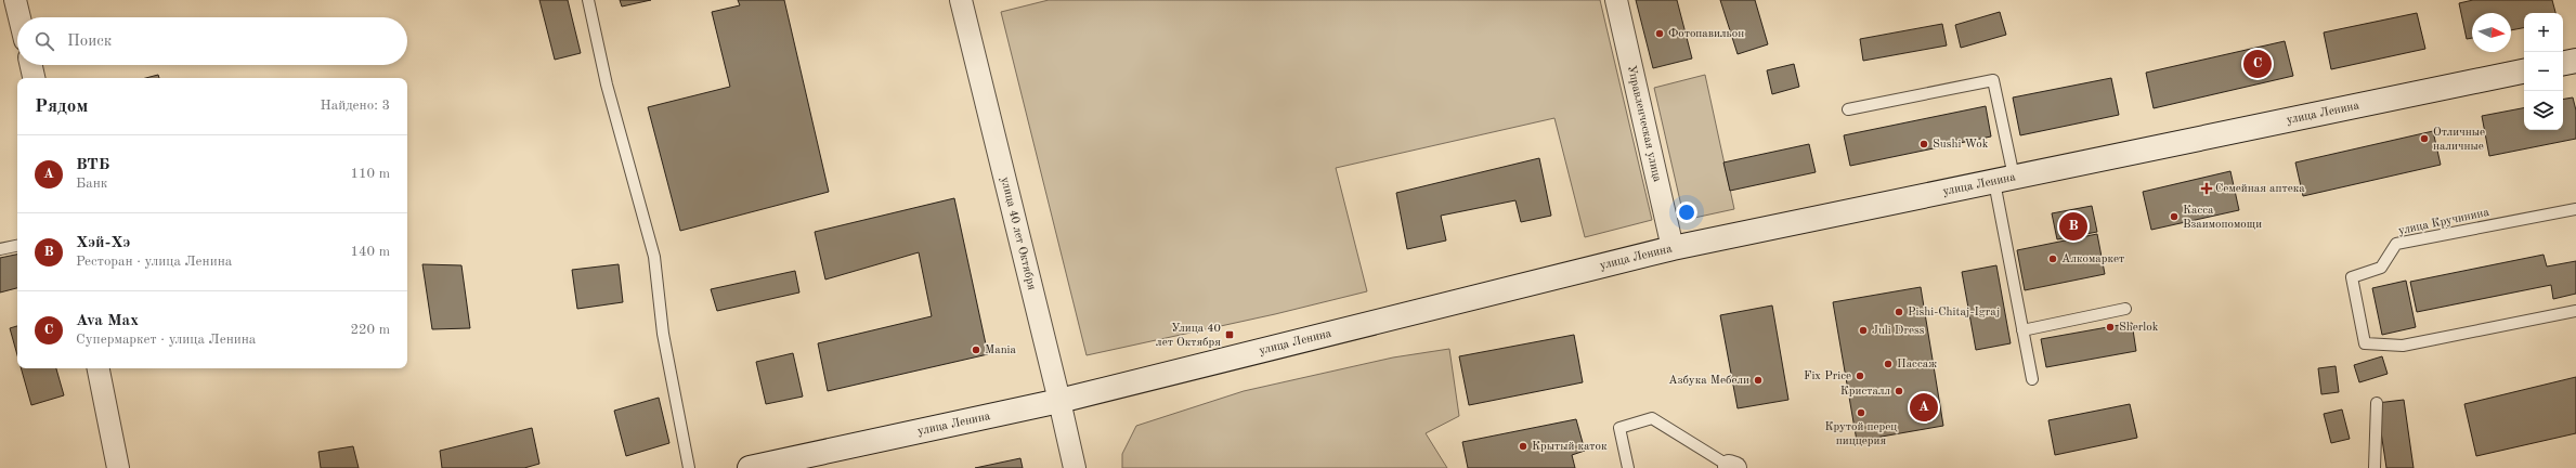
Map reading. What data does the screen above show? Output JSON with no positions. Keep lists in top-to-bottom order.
{
  "streets": {
    "main road": ["улица Ленина"],
    "street": ["Управленческая улица", "улица 40 лет Октября"],
    "lane": ["улица Кручинина"]
  },
  "crossings": [
    ["улица Ленина", "Управленческая улица"],
    ["улица Ленина", "улица 40 лет Октября"]
  ],
  "places": {
    "other": [
      "Фотопавильон",
      "Отличные наличные",
      "Sushi Wok",
      "Касса Взаимопомощи",
      "Алкомаркет",
      "Pishi-Chitaj-Igraj",
      "Sherlok",
      "Juli Dress",
      "Mania",
      "Пассаж",
      "Fix Price",
      "Азбука Мебели",
      "Кристалл",
      "Крутой перец пиццерия",
      "Крытый каток"
    ],
    "health": ["Семейная аптека"],
    "transit": ["Улица 40 лет Октября"]
  },
  "north": "right",
  "page": {
    "map_buttons": ["+", "−"],
    "search": "Поиск",
    "pins": ["C", "B", "A"],
    "heading": ["Рядом", "Найдено: 3"],
    "list": [
      {
        "mark": "A",
        "name": "ВТБ",
        "note": "Банк",
        "value": "110 m"
      },
      {
        "mark": "B",
        "name": "Хэй-Хэ",
        "note": "Ресторан · улица Ленина",
        "value": "140 m"
      },
      {
        "mark": "C",
        "name": "Ava Max",
        "note": "Супермаркет · улица Ленина",
        "value": "220 m"
      }
    ]
  }
}
